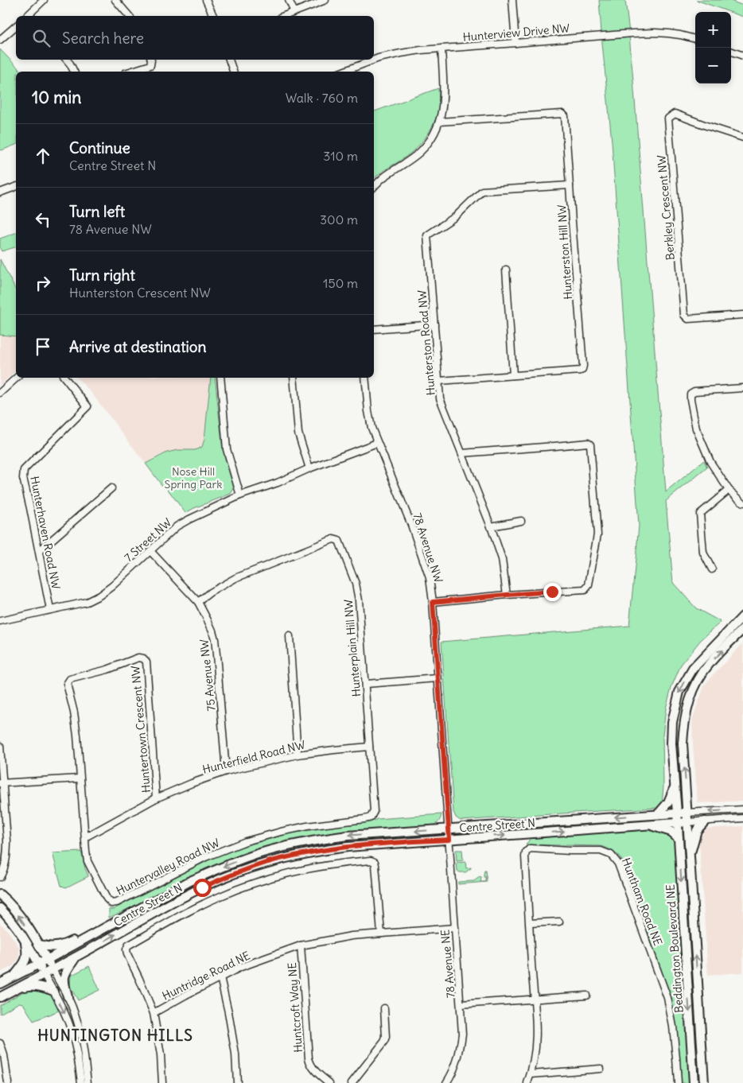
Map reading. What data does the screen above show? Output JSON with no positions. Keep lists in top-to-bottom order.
{
  "streets": {
    "main road": ["Centre Street N", "Beddington Boulevard NE"],
    "street": [
      "Hunterview Drive NW",
      "Berkley Crescent NW",
      "Hunterston Hill NW",
      "Hunterston Road NW",
      "Hunterhaven Road NW",
      "7 Street NW",
      "78 Avenue NW",
      "Hunterplain Hill NW",
      "75 Avenue NW",
      "Huntertown Crescent NW",
      "Hunterfield Road NW",
      "Huntervalley Road NW",
      "Huntham Road NE",
      "78 Avenue NE",
      "Huntridge Road NE",
      "Huntcroft Way NE"
    ]
  },
  "crossings": [
    ["Hunterston Hill NW", "Hunterston Road NW"],
    ["Hunterhaven Road NW", "7 Street NW"],
    ["7 Street NW", "78 Avenue NW"],
    ["7 Street NW", "75 Avenue NW"],
    ["78 Avenue NW", "Centre Street N"],
    ["78 Avenue NW", "78 Avenue NE"],
    ["Hunterplain Hill NW", "75 Avenue NW"],
    ["Hunterplain Hill NW", "Hunterfield Road NW"],
    ["Hunterplain Hill NW", "Huntervalley Road NW"],
    ["75 Avenue NW", "Hunterfield Road NW"],
    ["Huntertown Crescent NW", "Hunterfield Road NW"],
    ["Huntertown Crescent NW", "Huntervalley Road NW"],
    ["Hunterfield Road NW", "Huntervalley Road NW"],
    ["Centre Street N", "Beddington Boulevard NE"],
    ["Centre Street N", "78 Avenue NE"],
    ["78 Avenue NE", "Huntridge Road NE"],
    ["Huntridge Road NE", "Huntcroft Way NE"]
  ],
  "districts": ["HUNTINGTON HILLS"],
  "parks": ["Nose Hill Spring Park"],
  "page": {
    "map_buttons": ["+", "−"],
    "search": "Search here",
    "heading": ["10 min", "Walk · 760 m"],
    "list": [
      ["Continue", "Centre Street N", "310 m"],
      ["Turn left", "78 Avenue NW", "300 m"],
      ["Turn right", "Hunterston Crescent NW", "150 m"],
      "Arrive at destination"
    ]
  }
}
